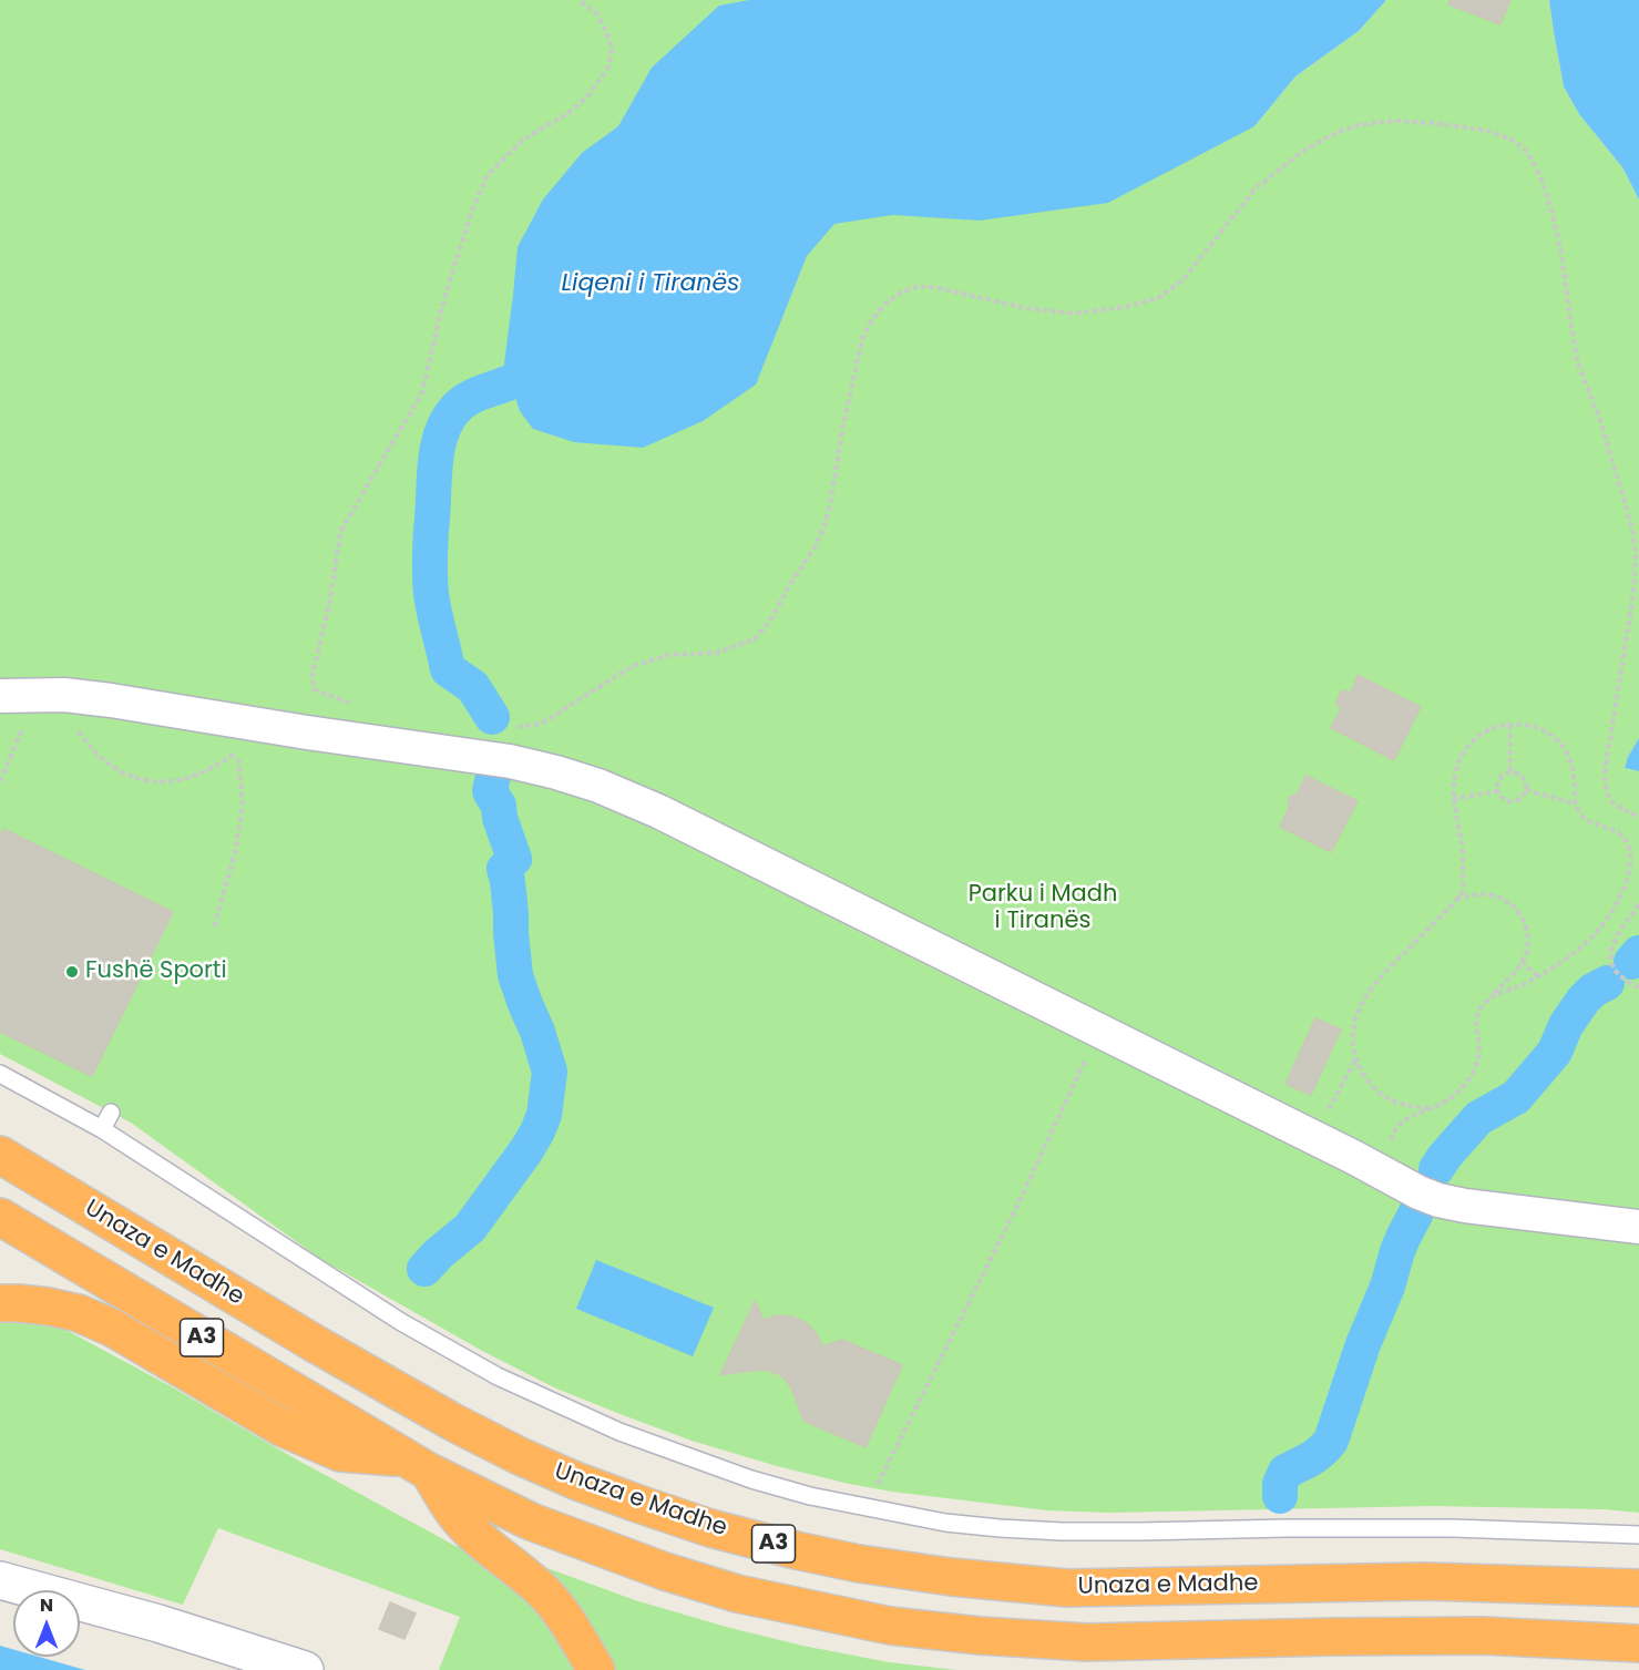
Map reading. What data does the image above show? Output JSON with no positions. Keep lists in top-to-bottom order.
{
  "streets": {
    "highway": ["Unaza e Madhe", "A3"]
  },
  "water": ["Liqeni i Tiranës"],
  "parks": ["Parku i Madh i Tiranës"],
  "places": ["Fushë Sporti"],
  "north": "top"
}
